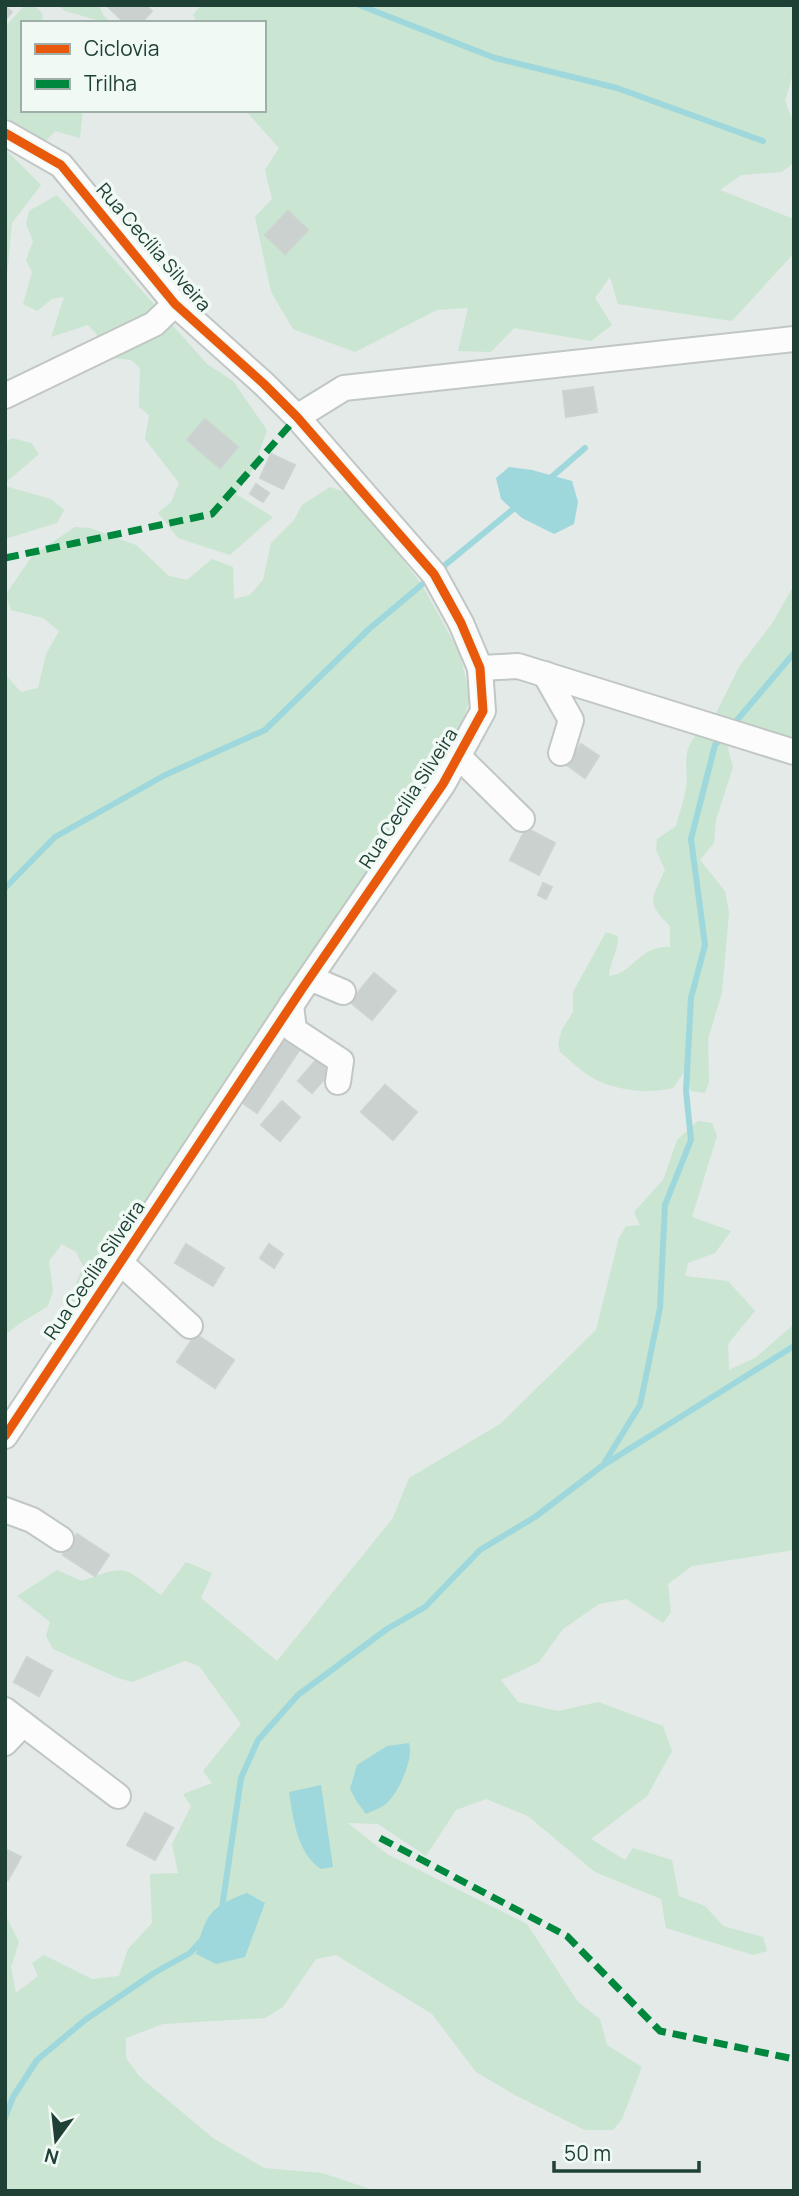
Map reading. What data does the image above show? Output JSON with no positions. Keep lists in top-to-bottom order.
{
  "streets": {
    "street": ["Rua Cecília Silveira"]
  },
  "legend": ["Ciclovia", "Trilha"],
  "scale_bar": "50 m",
  "north": "bottom"
}
